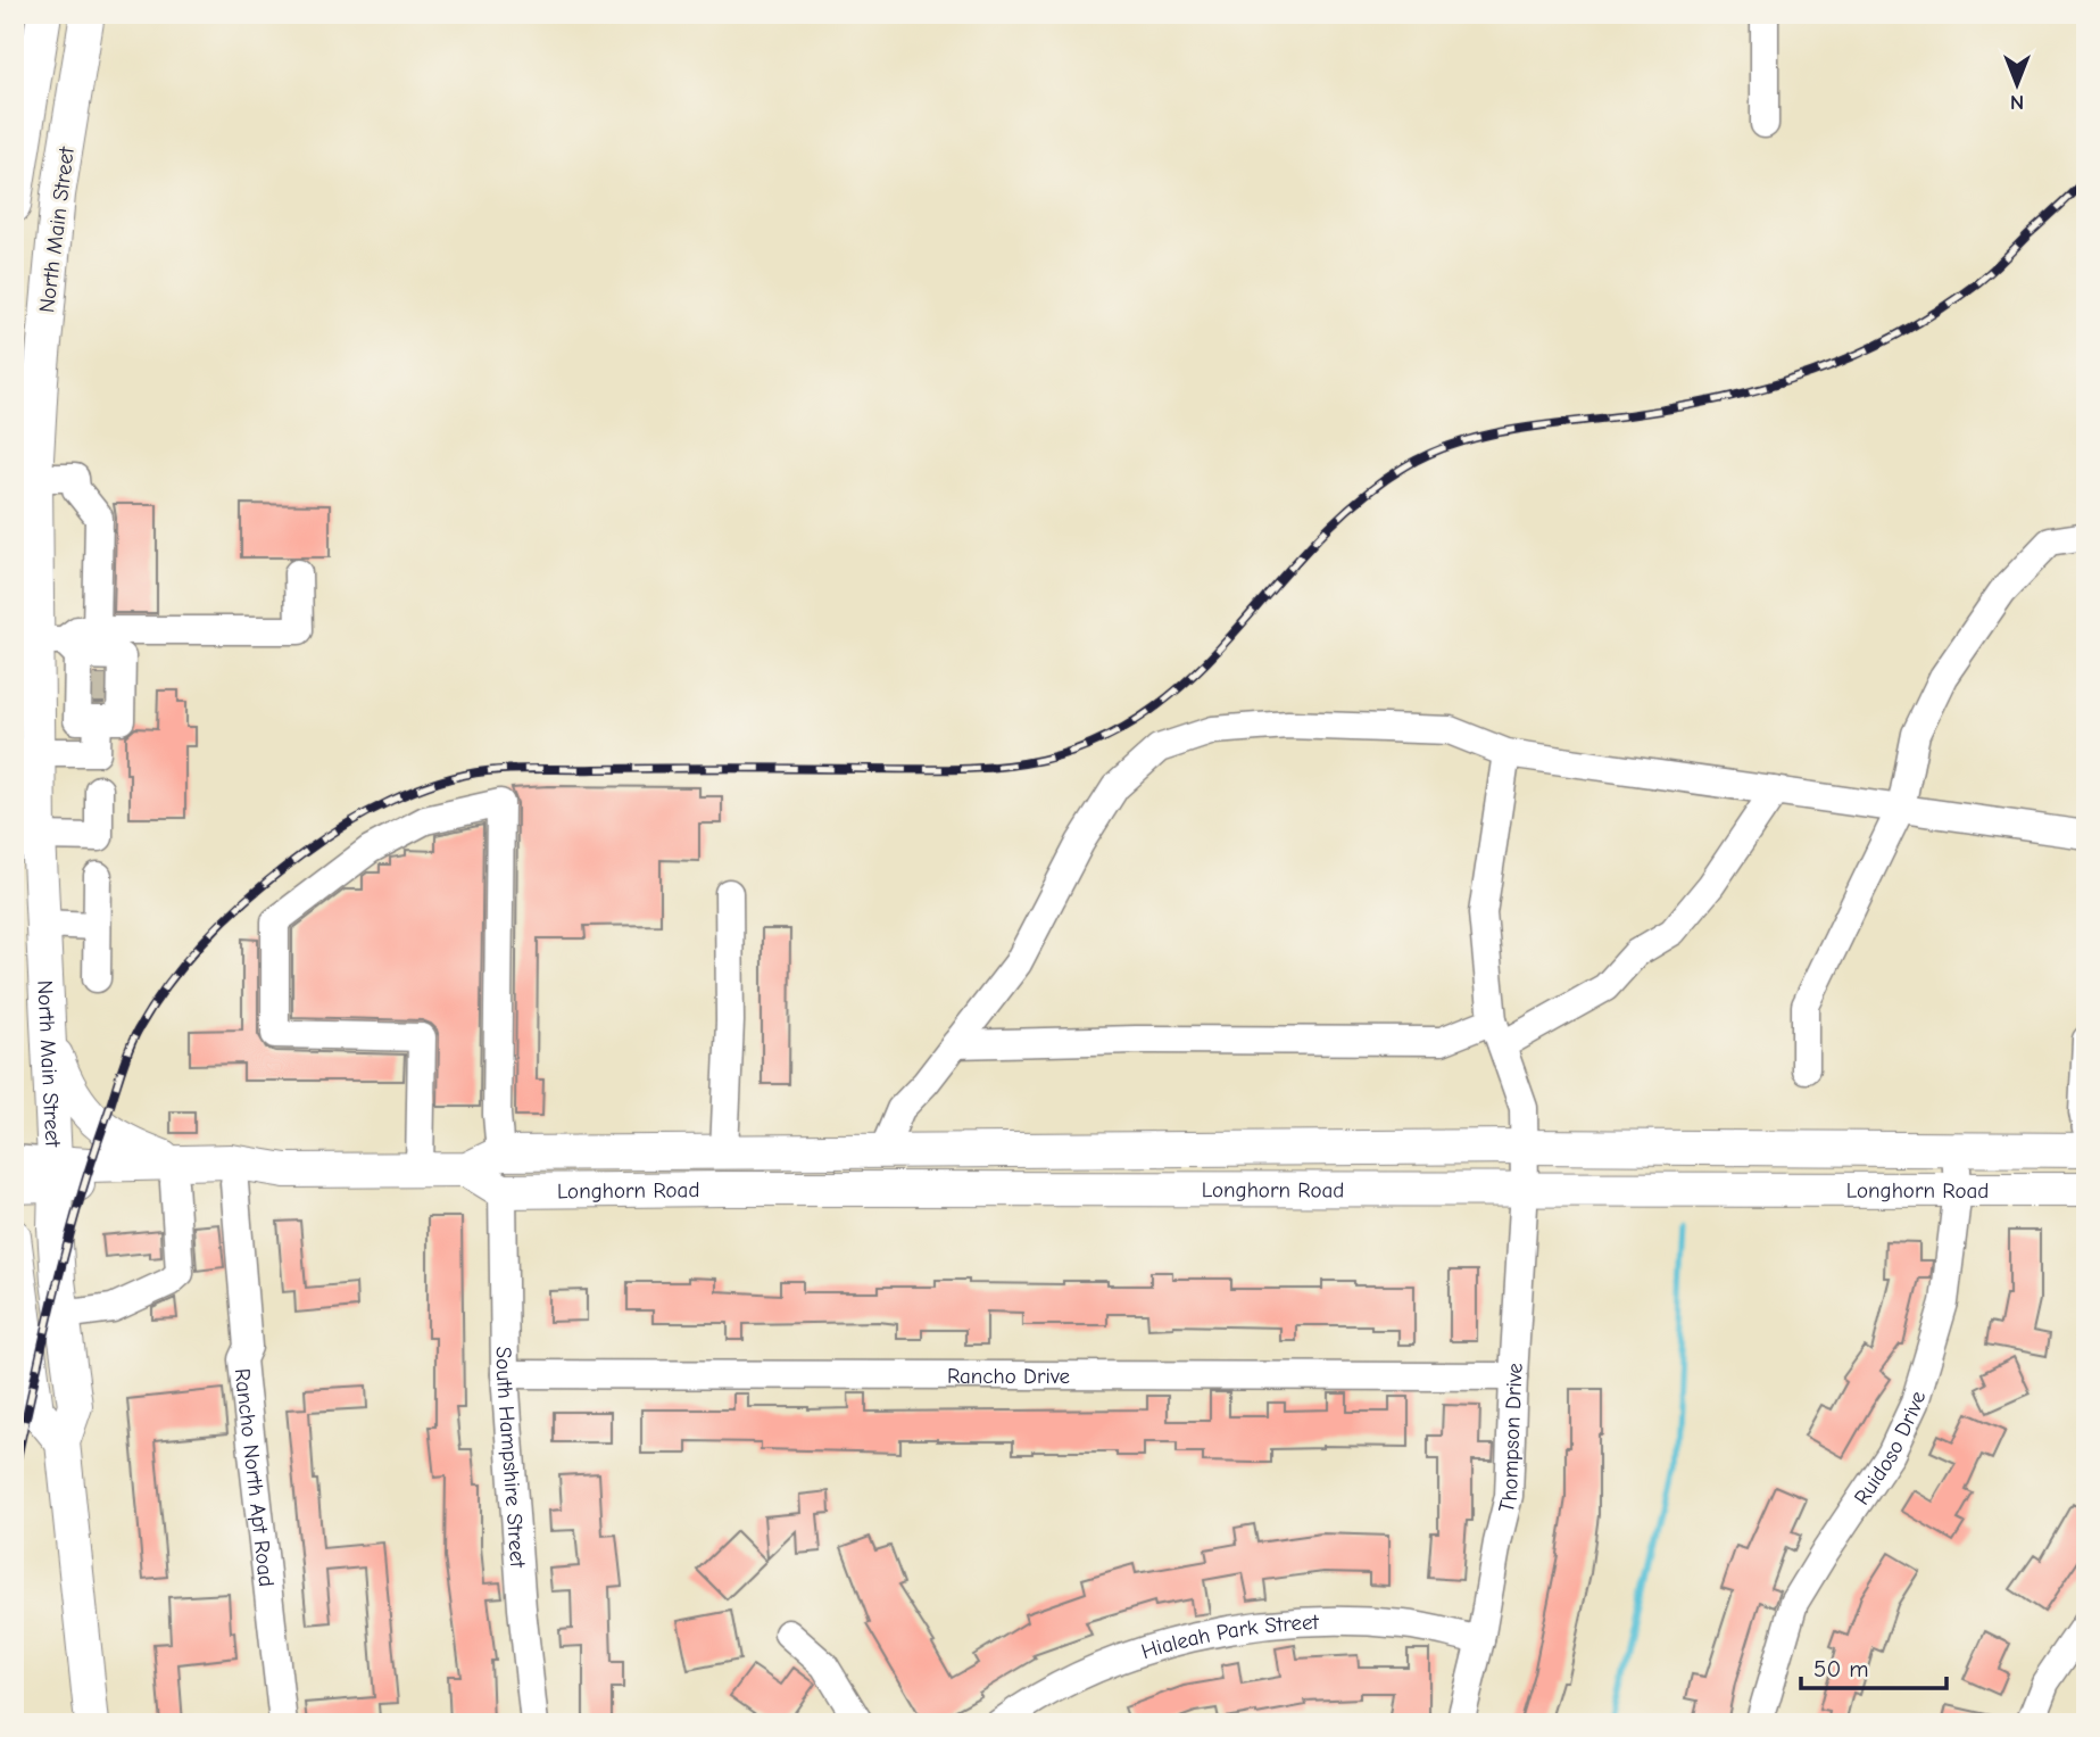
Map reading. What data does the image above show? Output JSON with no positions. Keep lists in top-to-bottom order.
{
  "streets": {
    "main road": ["North Main Street", "Longhorn Road"],
    "street": [
      "Rancho Drive",
      "Thompson Drive",
      "Ruidoso Drive",
      "South Hampshire Street",
      "Rancho North Apt Road",
      "Hialeah Park Street"
    ]
  },
  "crossings": [
    ["North Main Street", "Longhorn Road"],
    ["Longhorn Road", "Thompson Drive"],
    ["Longhorn Road", "Ruidoso Drive"],
    ["Longhorn Road", "South Hampshire Street"],
    ["Longhorn Road", "Rancho North Apt Road"],
    ["Rancho Drive", "Thompson Drive"],
    ["Rancho Drive", "South Hampshire Street"],
    ["Thompson Drive", "Hialeah Park Street"]
  ],
  "scale_bar": "50 m",
  "north": "bottom"
}
